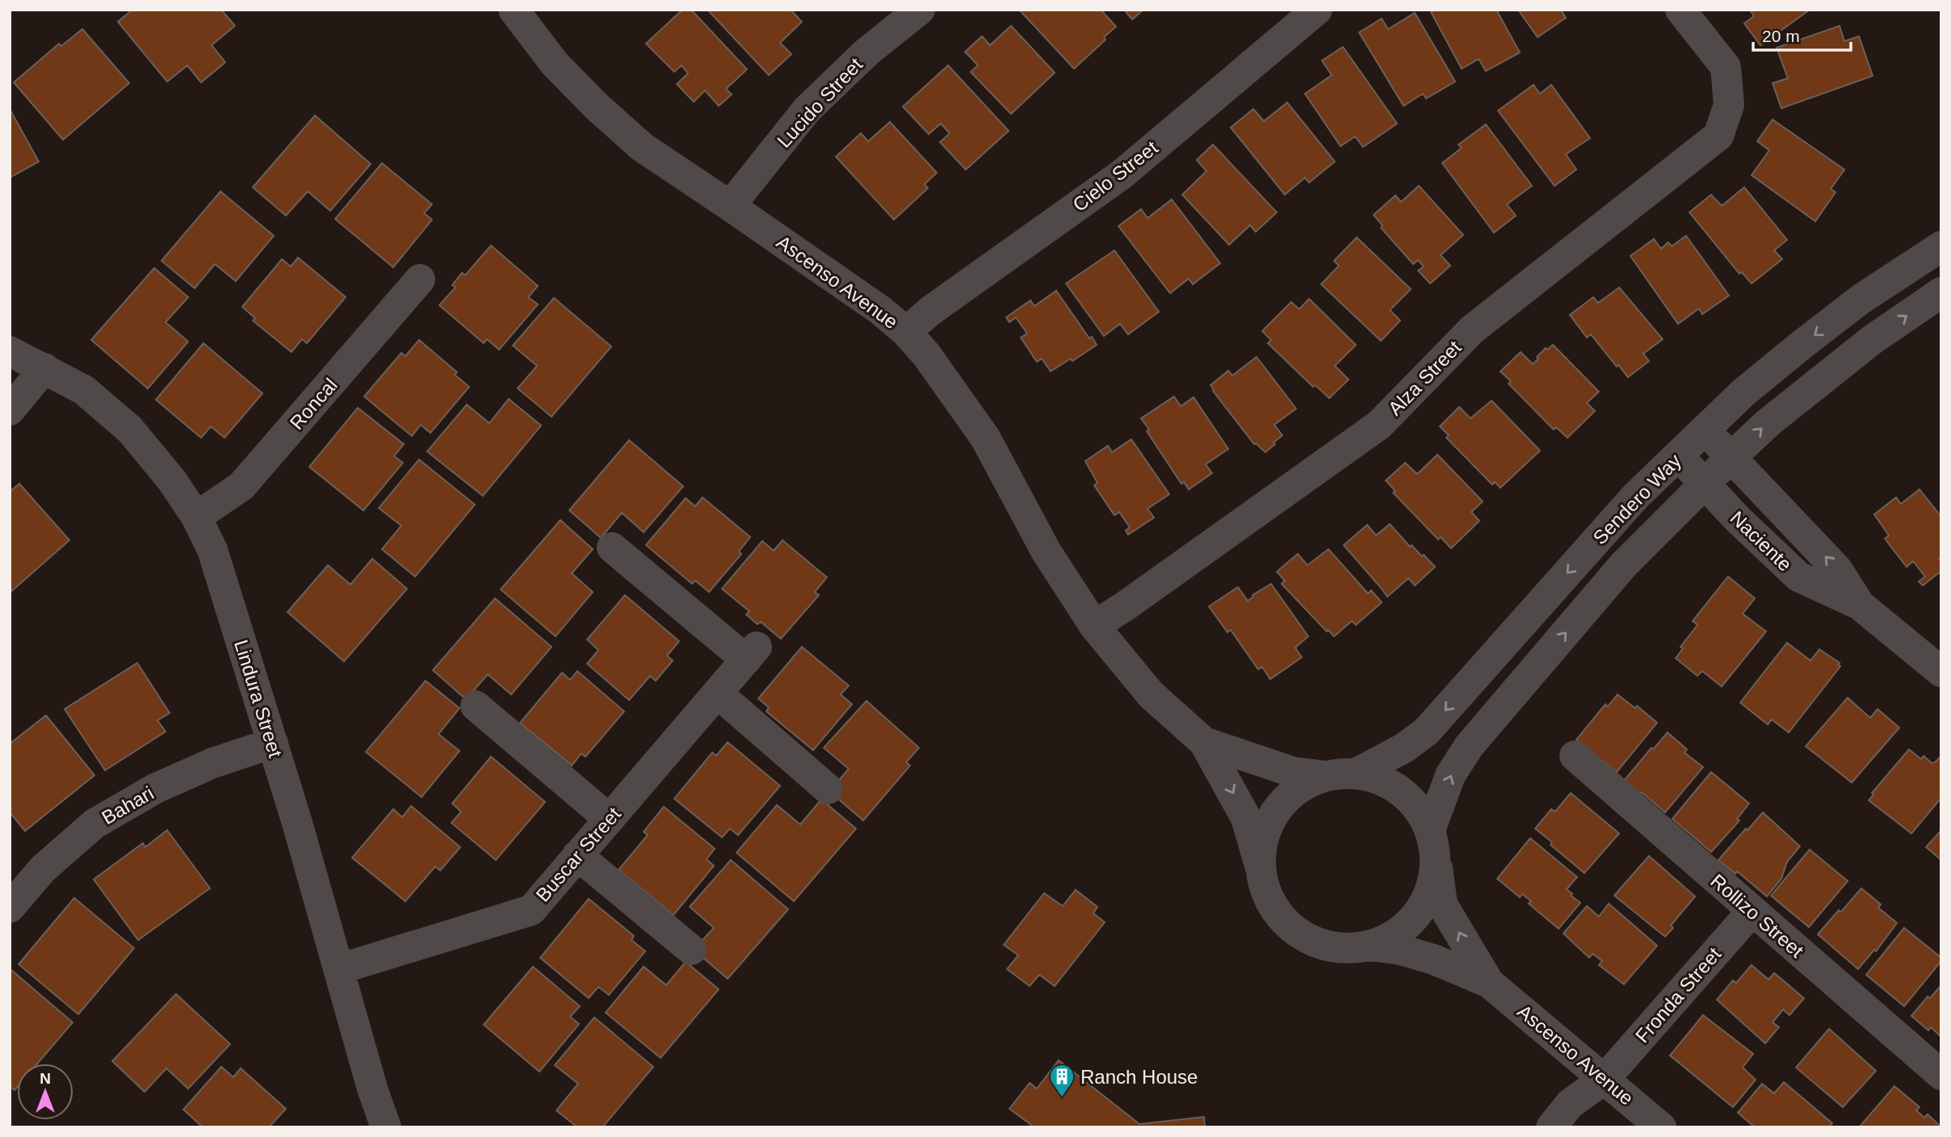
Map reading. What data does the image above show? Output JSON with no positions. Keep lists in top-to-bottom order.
{
  "streets": {
    "street": [
      "Lucido Street",
      "Cielo Street",
      "Ascenso Avenue",
      "Alza Street",
      "Roncal",
      "Sendero Way",
      "Naciente",
      "Lindura Street",
      "Bahari",
      "Buscar Street",
      "Rollizo Street",
      "Fronda Street"
    ]
  },
  "crossings": [
    ["Lucido Street", "Ascenso Avenue"],
    ["Cielo Street", "Ascenso Avenue"],
    ["Ascenso Avenue", "Alza Street"],
    ["Ascenso Avenue", "Sendero Way"],
    ["Ascenso Avenue", "Fronda Street"],
    ["Roncal", "Lindura Street"],
    ["Sendero Way", "Naciente"],
    ["Lindura Street", "Bahari"],
    ["Lindura Street", "Buscar Street"],
    ["Rollizo Street", "Fronda Street"]
  ],
  "places": {
    "building": ["Ranch House"]
  },
  "scale_bar": "20 m",
  "north": "top"
}
